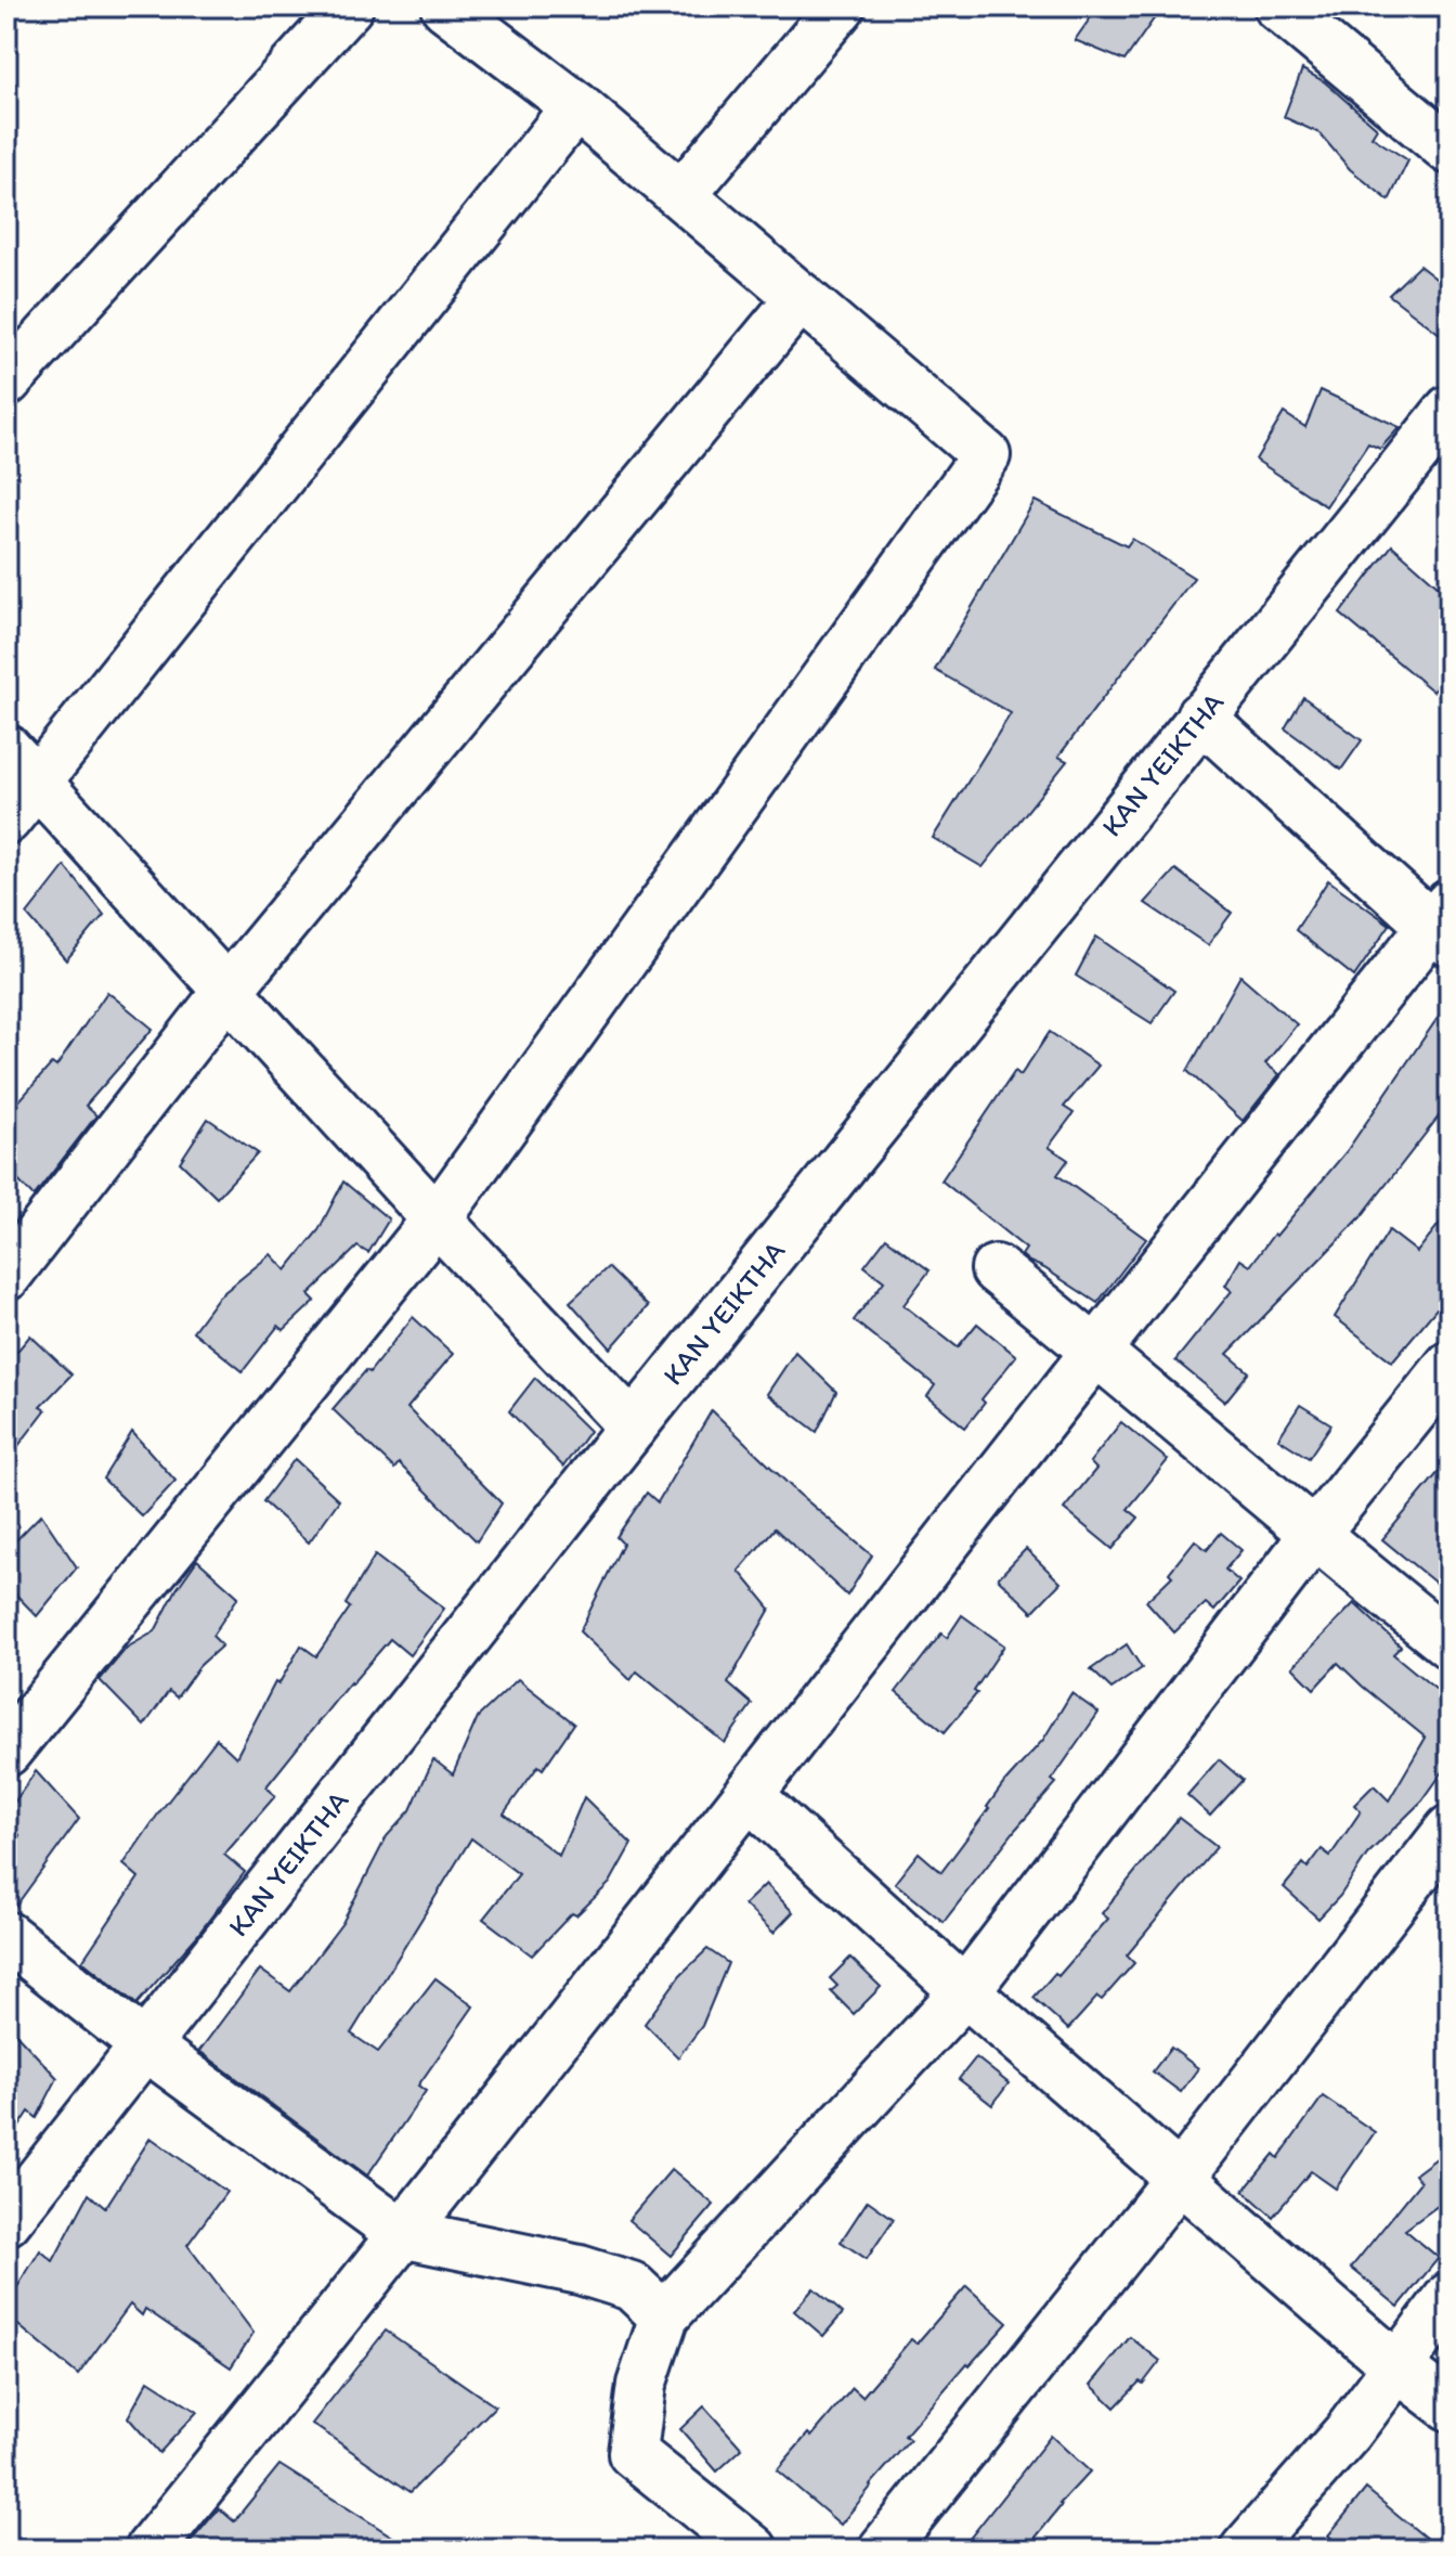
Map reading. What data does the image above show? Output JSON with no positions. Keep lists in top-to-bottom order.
{
  "streets": {
    "street": ["KAN YEIKTHA"]
  }
}
